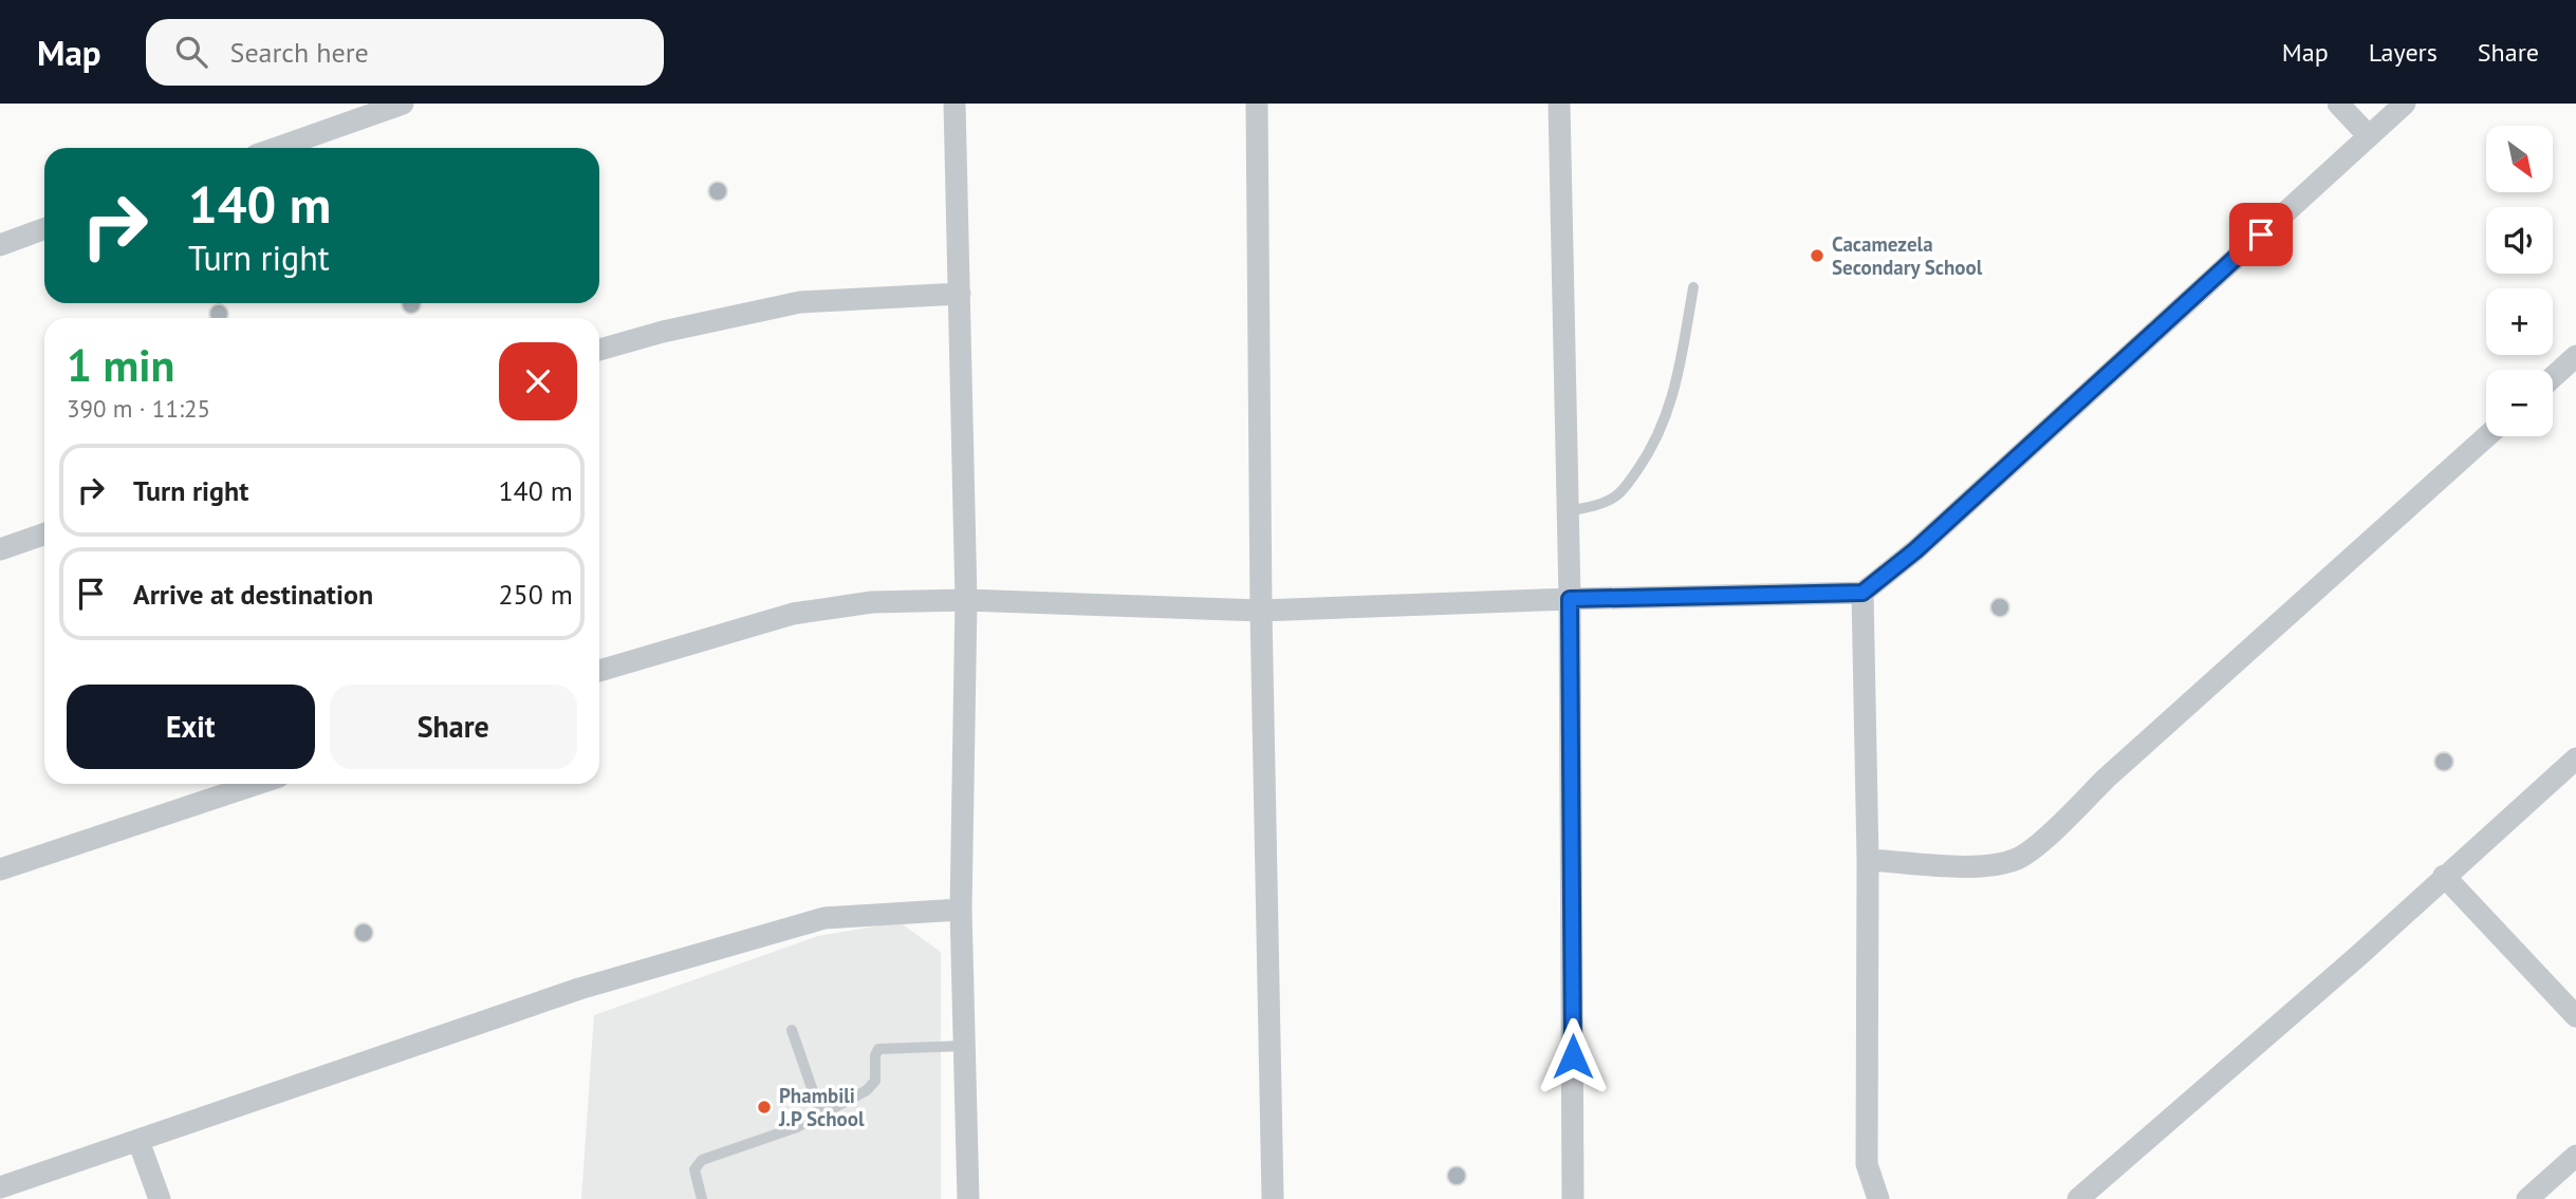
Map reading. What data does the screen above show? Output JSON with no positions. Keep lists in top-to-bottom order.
{
  "places": ["Cacamezela Secondary School", "Phambili J.P School"],
  "north": "bottom right",
  "page": {
    "header": "Map",
    "search": "Search here",
    "nav": ["Map", "Layers", "Share"],
    "map_buttons": ["+", "−"],
    "turn": ["140 m", "Turn right"],
    "heading": ["1 min", "390 m · 11:25"],
    "list": [
      {
        "name": "Turn right",
        "value": "140 m"
      },
      {
        "name": "Arrive at destination",
        "value": "250 m"
      }
    ],
    "buttons": ["Exit", "Share"]
  }
}
